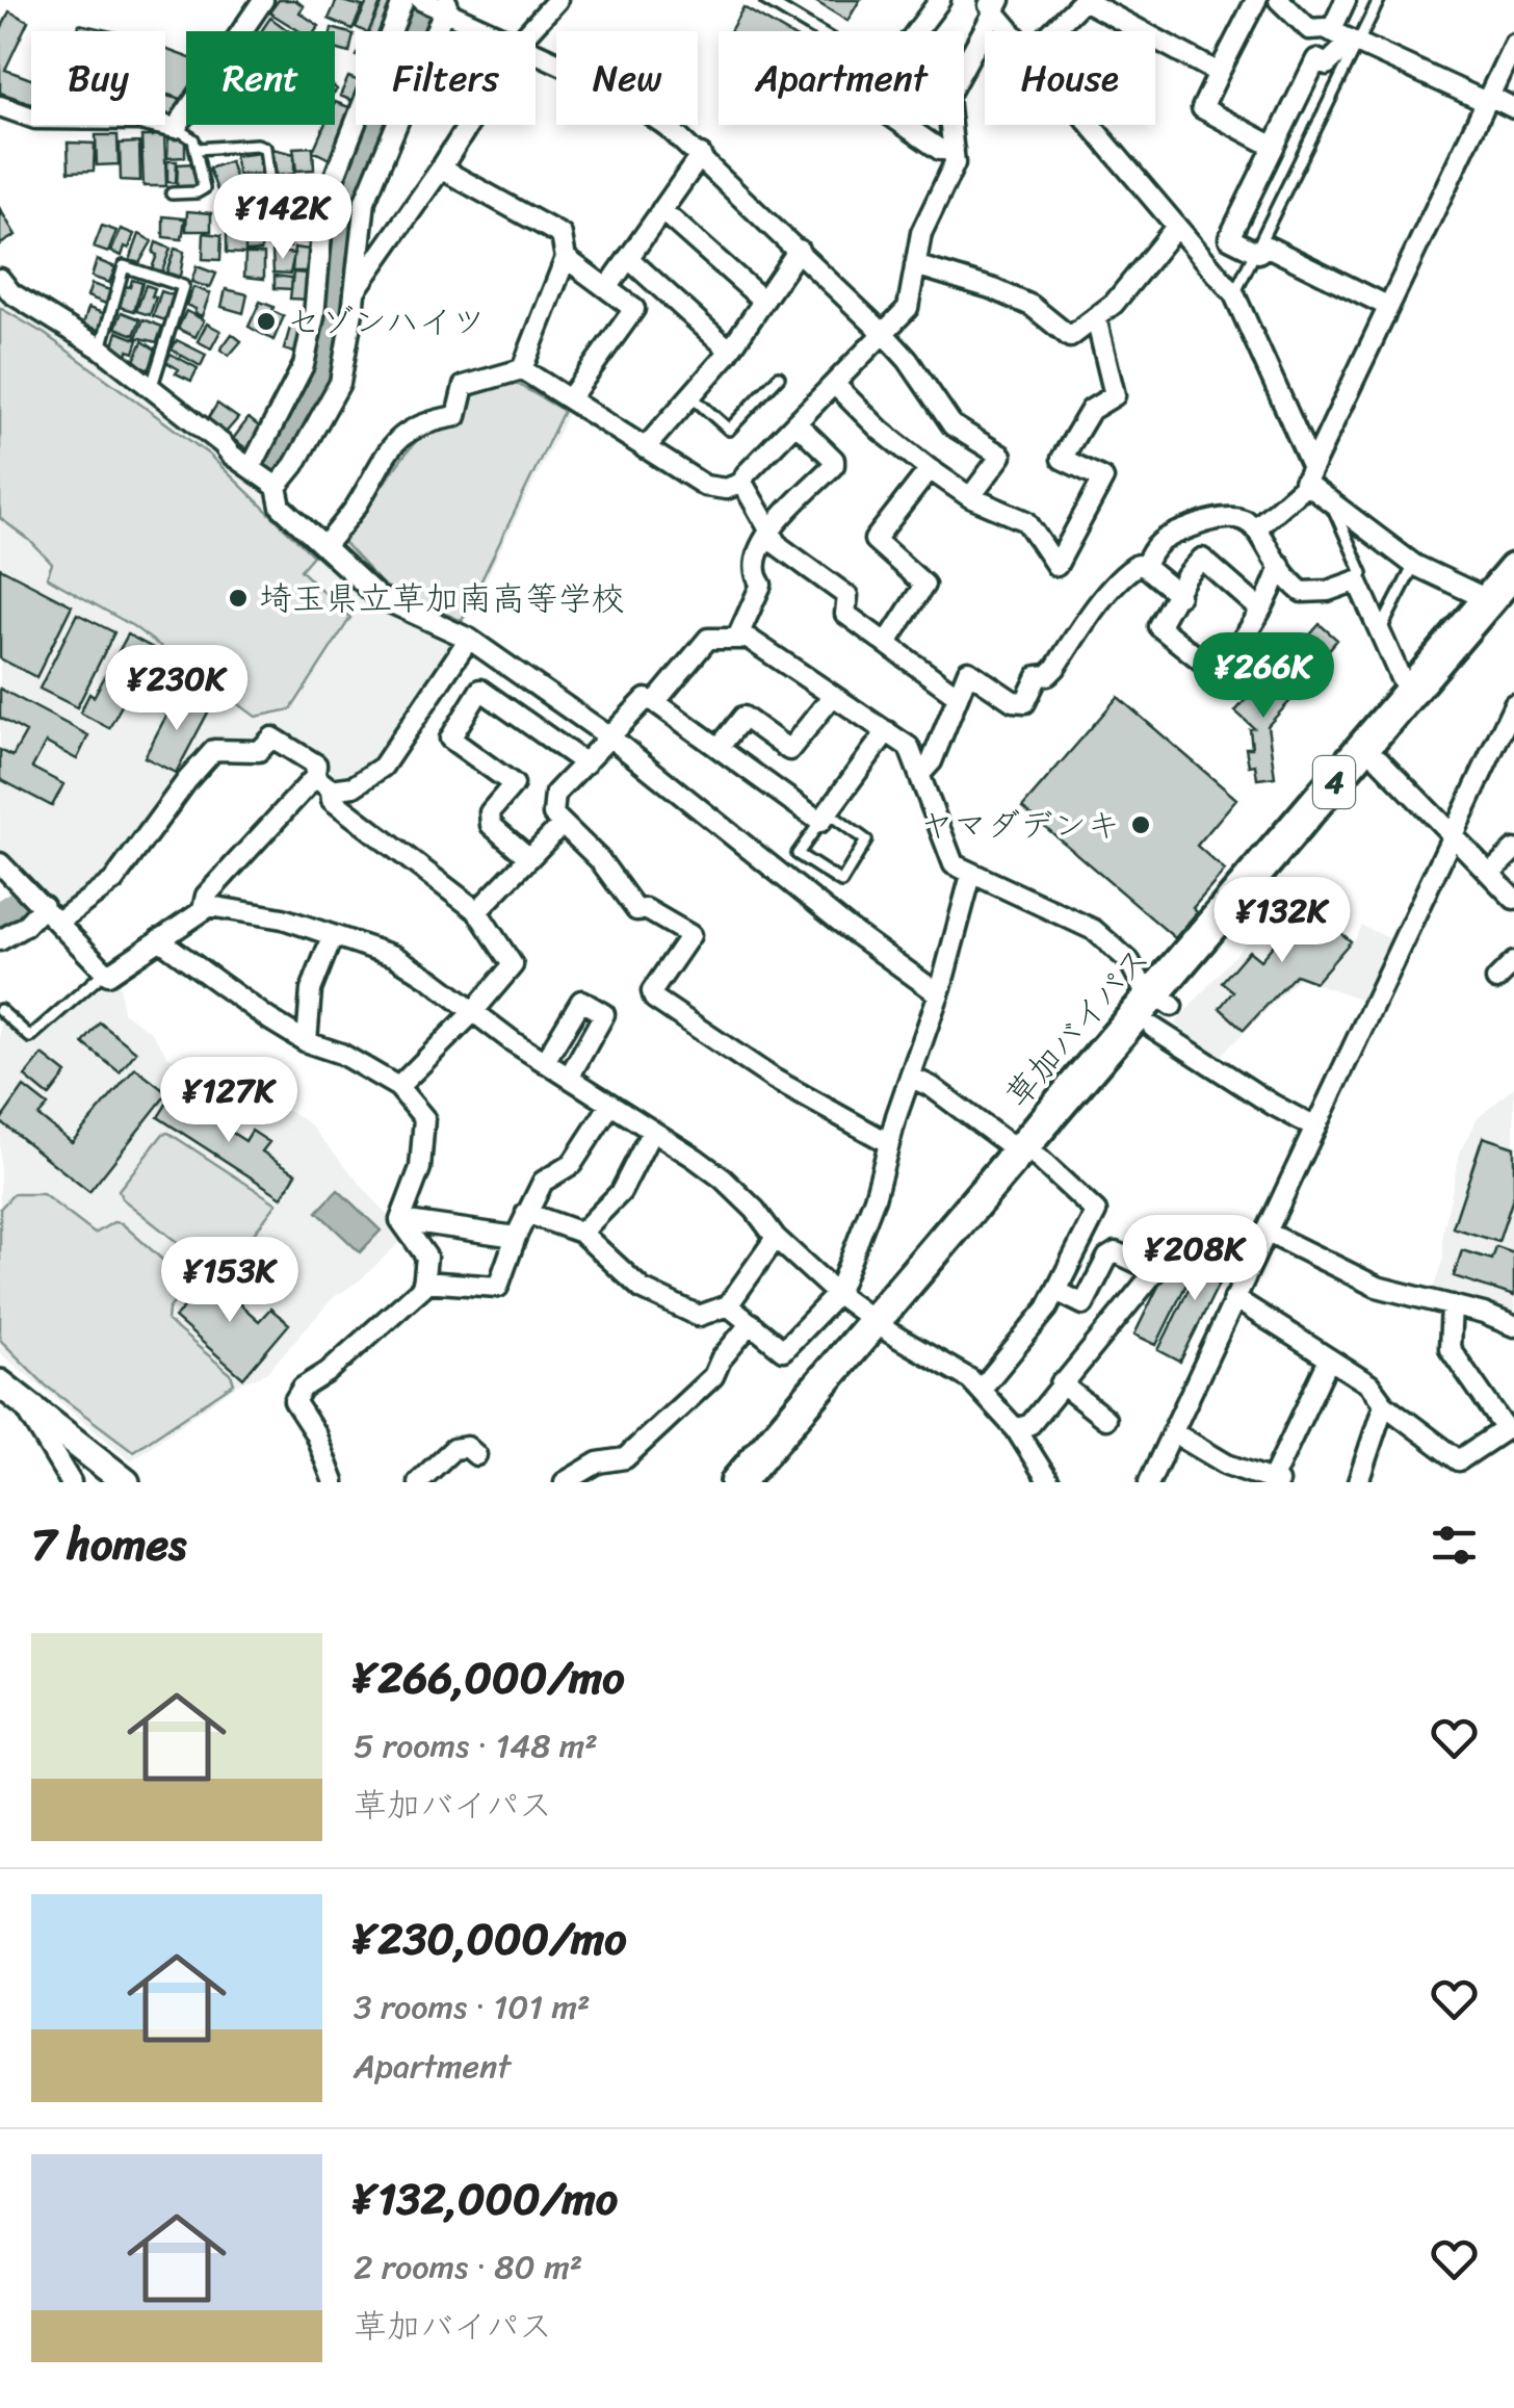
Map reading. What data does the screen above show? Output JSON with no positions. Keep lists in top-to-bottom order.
{
  "streets": {
    "highway": ["4", "草加バイパス"]
  },
  "places": ["セゾンハイツ", "埼玉県立草加南高等学校", "ヤマダデンキ"],
  "page": {
    "chip": [
      "Buy",
      "Rent",
      "Filters",
      "New",
      "Apartment",
      "House"
    ],
    "price": [
      "¥142K",
      "¥266K",
      "¥230K",
      "¥132K",
      "¥127K",
      "¥208K",
      "¥153K"
    ],
    "heading": "7 homes",
    "list": [
      {
        "name": "¥266,000/mo",
        "note": "5 rooms · 148 m² · 草加バイパス"
      },
      {
        "name": "¥230,000/mo",
        "note": "3 rooms · 101 m² · Apartment"
      },
      {
        "name": "¥132,000/mo",
        "note": "2 rooms · 80 m² · 草加バイパス"
      }
    ]
  }
}
